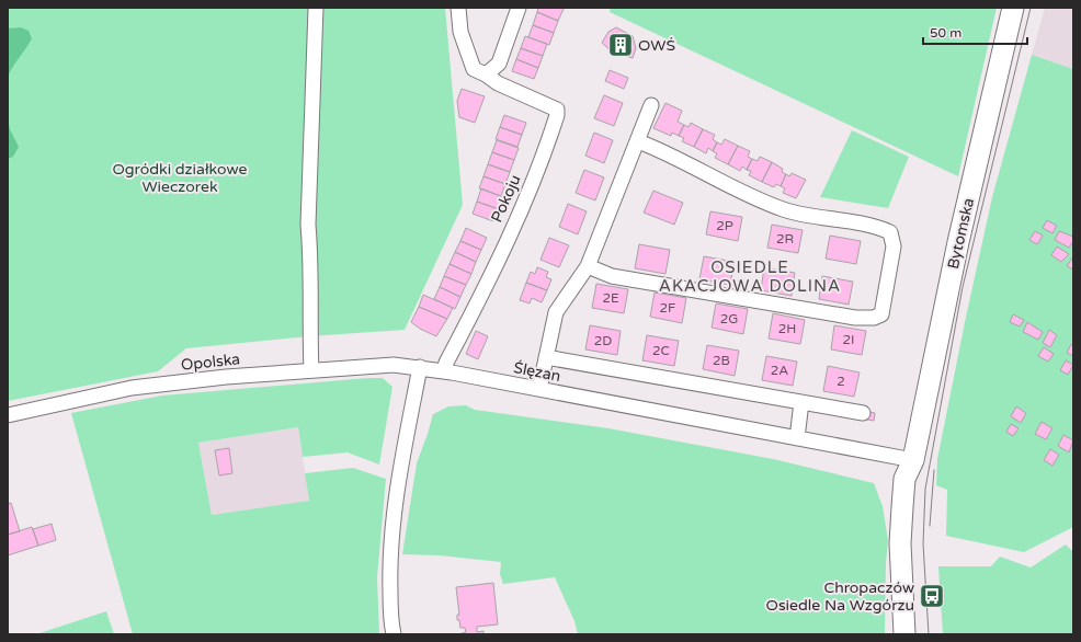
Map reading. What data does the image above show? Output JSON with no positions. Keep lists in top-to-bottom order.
{
  "streets": {
    "main road": ["Bytomska"],
    "street": ["Pokoju", "Opolska", "Ślęzan"]
  },
  "crossings": [
    ["Pokoju", "Ślęzan"],
    ["Bytomska", "Ślęzan"],
    ["Opolska", "Ślęzan"]
  ],
  "districts": ["OSIEDLE AKACJOWA DOLINA"],
  "parks": ["Ogródki działkowe Wieczorek"],
  "places": {
    "building": ["OWŚ"],
    "bus stop": ["Chropaczów Osiedle Na Wzgórzu"]
  },
  "house_numbers": [
    "2P",
    "2R",
    "2E",
    "2F",
    "2G",
    "2H",
    "2I",
    "2D",
    "2C",
    "2B",
    "2A",
    "2"
  ],
  "scale_bar": "50 m"
}
